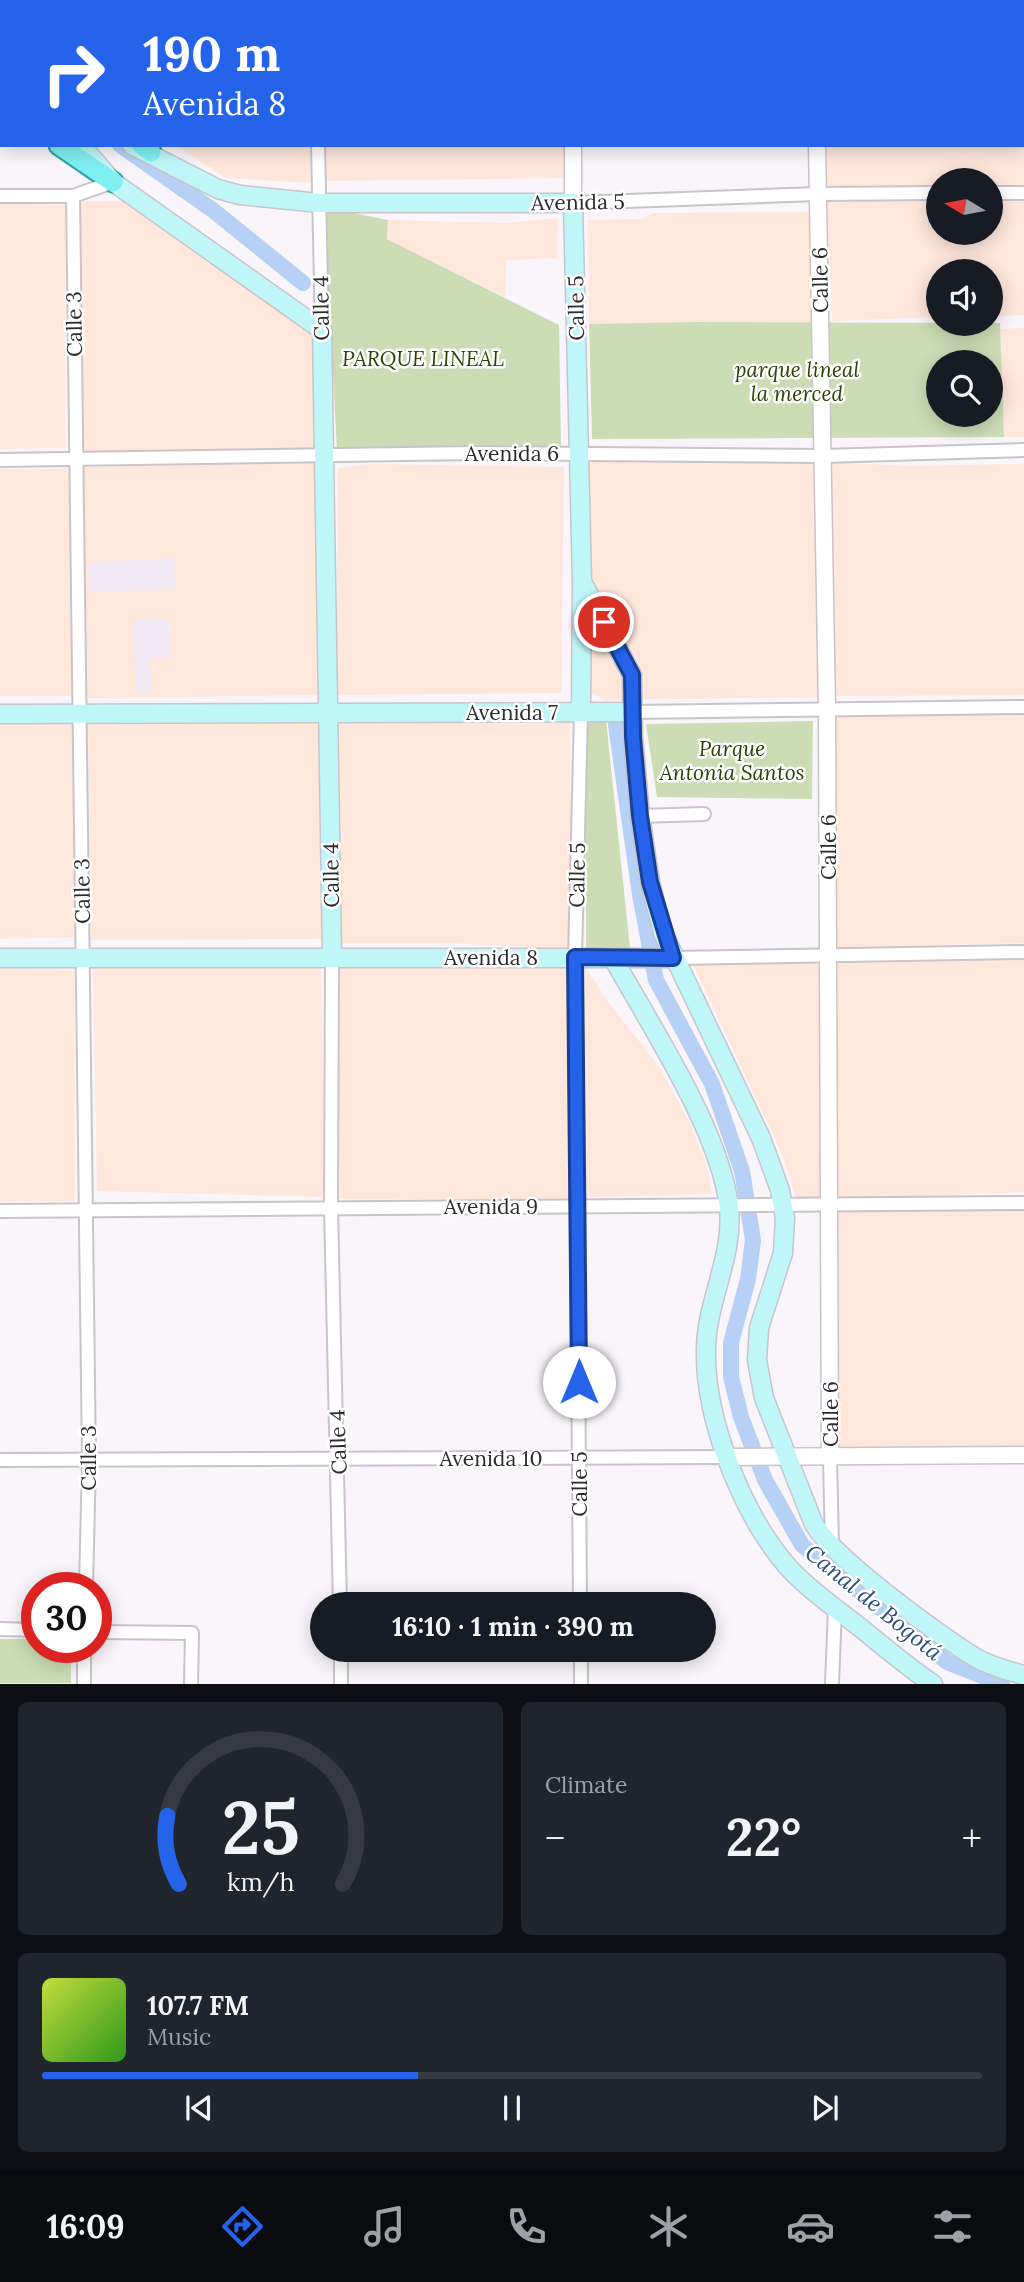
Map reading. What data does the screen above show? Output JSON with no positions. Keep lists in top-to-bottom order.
{
  "streets": {
    "main road": [
      "Avenida 5",
      "Calle 4",
      "Calle 5",
      "Avenida 7",
      "Avenida 8"
    ],
    "street": [
      "Calle 6",
      "Calle 3",
      "Avenida 6",
      "Avenida 9",
      "Avenida 10"
    ]
  },
  "crossings": [
    ["Avenida 5", "Calle 6"],
    ["Avenida 5", "Calle 4"],
    ["Avenida 5", "Calle 5"],
    ["Calle 6", "Avenida 6"],
    ["Calle 6", "Avenida 7"],
    ["Calle 6", "Avenida 8"],
    ["Calle 6", "Avenida 9"],
    ["Calle 6", "Avenida 10"],
    ["Calle 4", "Avenida 6"],
    ["Calle 4", "Avenida 7"],
    ["Calle 4", "Avenida 8"],
    ["Calle 4", "Avenida 9"],
    ["Calle 4", "Avenida 10"],
    ["Calle 5", "Avenida 6"],
    ["Calle 5", "Avenida 7"],
    ["Calle 5", "Avenida 8"],
    ["Calle 5", "Avenida 9"],
    ["Calle 5", "Avenida 10"],
    ["Calle 3", "Avenida 6"],
    ["Calle 3", "Avenida 7"],
    ["Calle 3", "Avenida 8"],
    ["Calle 3", "Avenida 9"],
    ["Calle 3", "Avenida 10"]
  ],
  "water": ["Canal de Bogotá"],
  "parks": ["PARQUE LINEAL", "parque lineal la merced", "Parque Antonia Santos"],
  "north": "left",
  "page": {
    "turn": ["190 m", "Avenida 8"],
    "limit": "30",
    "trip": "16:10 · 1 min · 390 m",
    "tile": "Climate",
    "heat": ["−", "22°", "+"],
    "song": ["107.7 FM", "Music"],
    "tabs": "16:09",
    "gauge": ["25", "km/h"]
  }
}
